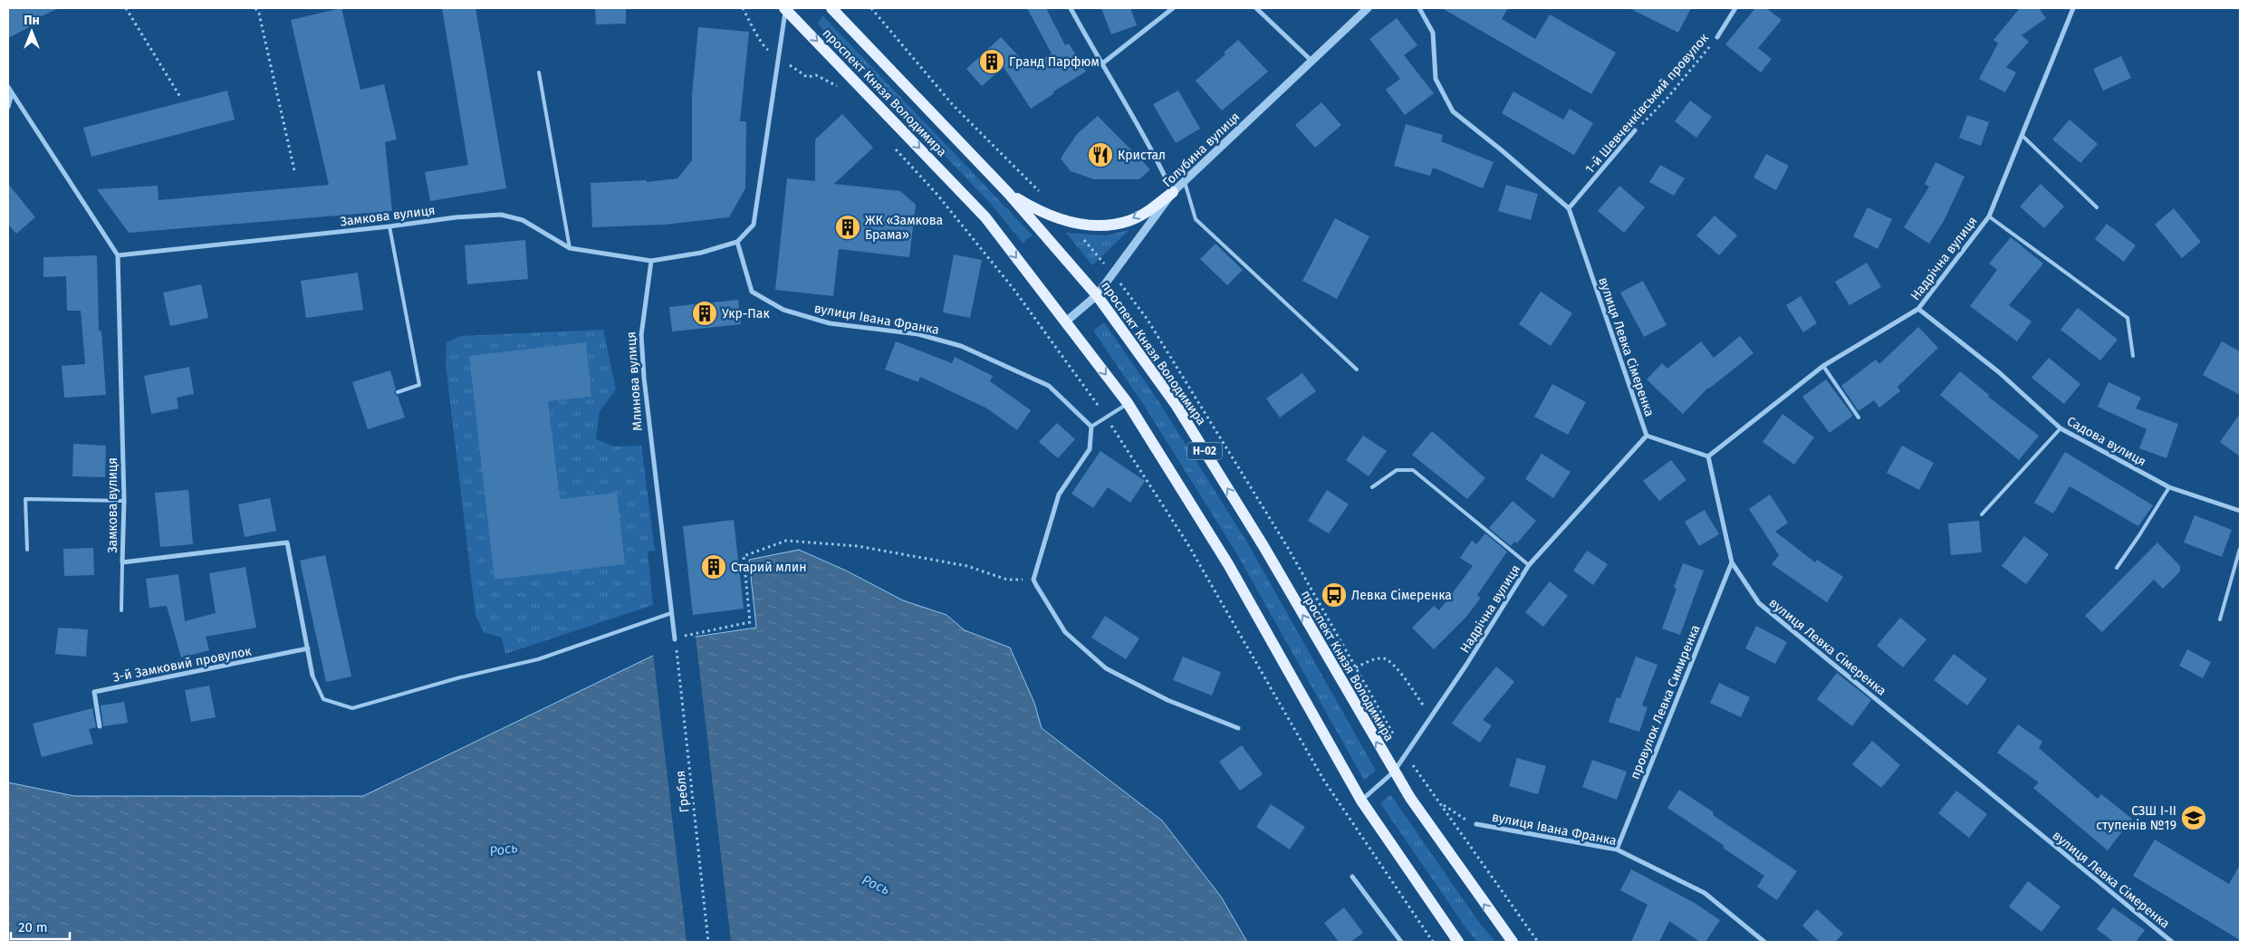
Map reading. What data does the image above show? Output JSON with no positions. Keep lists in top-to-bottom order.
{
  "streets": {
    "main road": ["проспект Князя Володимира", "Н-02"],
    "street": [
      "1-й Шевченківський провулок",
      "Голубина вулиця",
      "Замкова вулиця",
      "Надрічна вулиця",
      "вулиця Івана Франка",
      "вулиця Левка Сімеренка",
      "Млинова вулиця",
      "Садова вулиця",
      "3-й Замковий провулок",
      "провулок Левка Симиренка"
    ],
    "path": ["Гребля"]
  },
  "crossings": [
    ["проспект Князя Володимира", "Голубина вулиця"],
    ["проспект Князя Володимира", "Надрічна вулиця"],
    ["1-й Шевченківський провулок", "вулиця Левка Сімеренка"],
    ["Замкова вулиця", "Млинова вулиця"],
    ["Замкова вулиця", "3-й Замковий провулок"],
    ["Надрічна вулиця", "вулиця Левка Сімеренка"],
    ["Надрічна вулиця", "Садова вулиця"],
    ["вулиця Івана Франка", "провулок Левка Симиренка"],
    ["вулиця Левка Сімеренка", "провулок Левка Симиренка"],
    ["Млинова вулиця", "Гребля"]
  ],
  "water": ["Рось"],
  "places": {
    "building": [
      "Гранд Парфюм",
      "ЖК «Замкова Брама»",
      "Укр-Пак",
      "Старий млин"
    ],
    "restaurant": ["Кристал"],
    "bus stop": ["Левка Сімеренка"],
    "school or university": ["СЗШ I-II ступенів №19"]
  },
  "scale_bar": "20 m",
  "north": "top"
}
